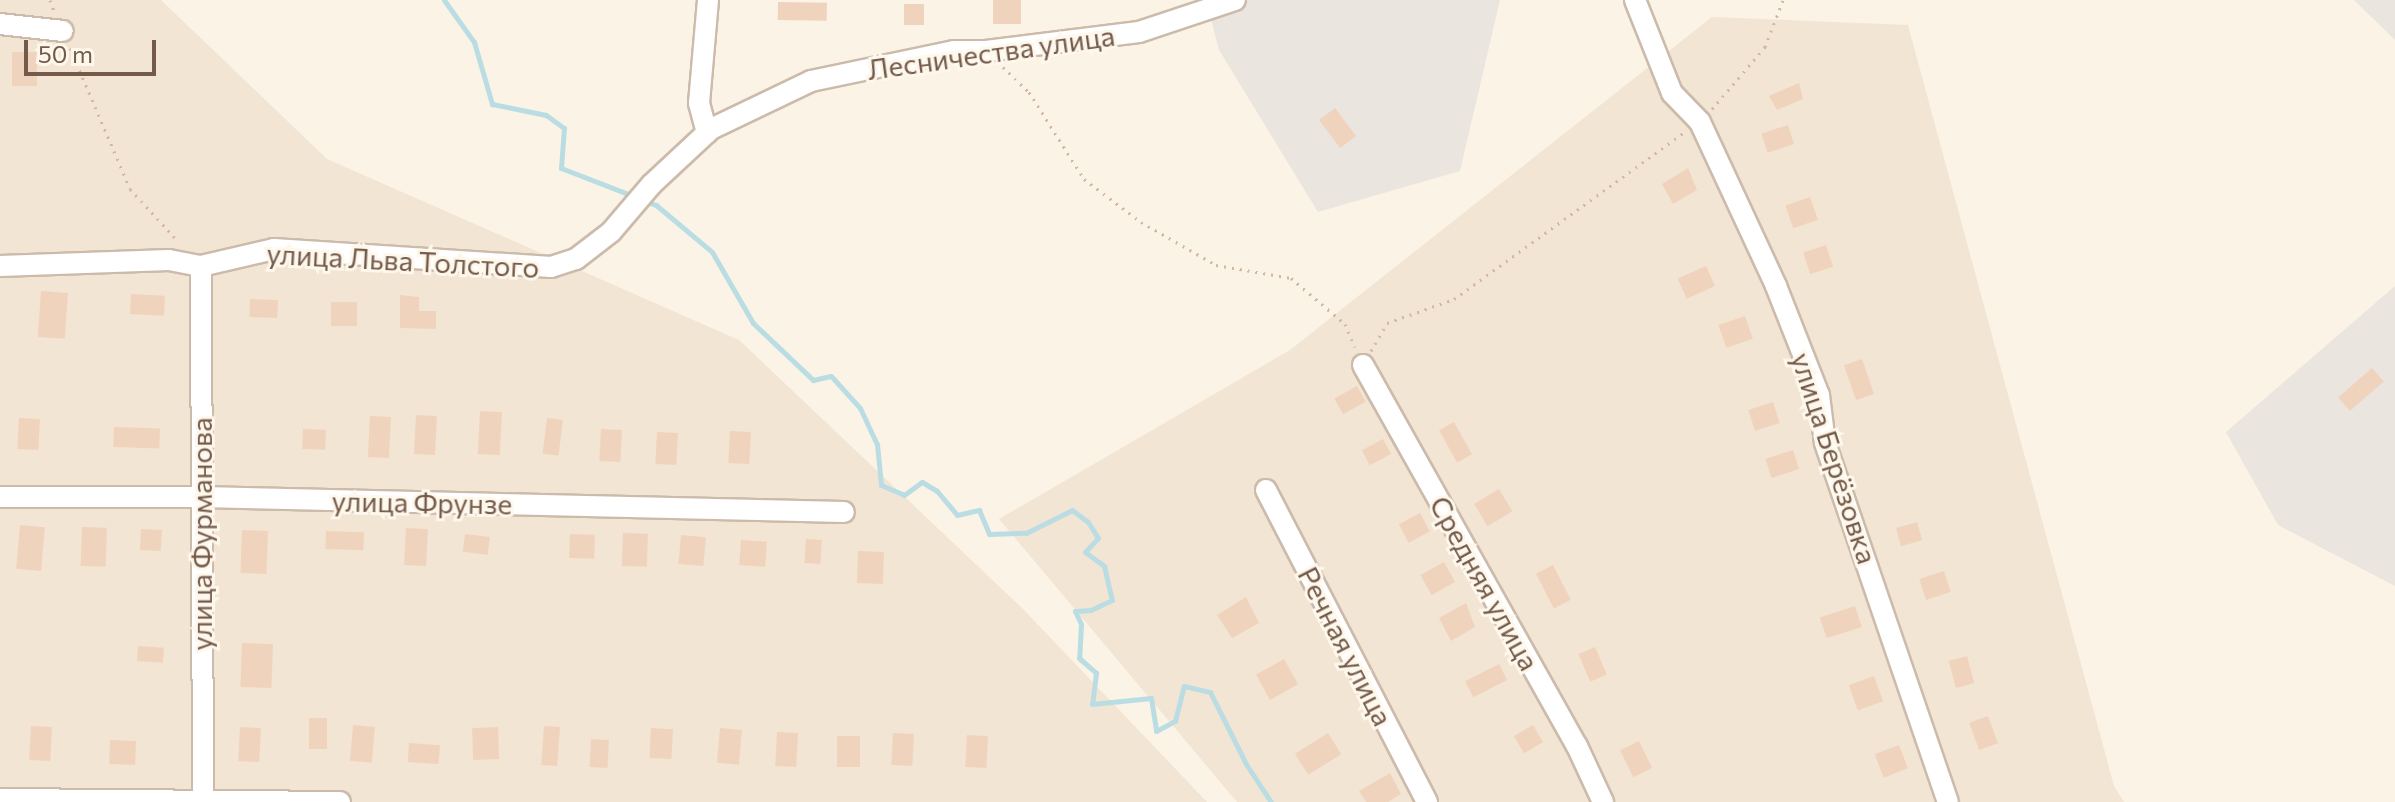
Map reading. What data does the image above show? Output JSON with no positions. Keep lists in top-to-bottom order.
{
  "streets": {
    "street": [
      "Лесничества улица",
      "улица Льва Толстого",
      "улица Берёзовка",
      "улица Фрунзе",
      "улица Фурманова",
      "Средняя улица",
      "Речная улица"
    ]
  },
  "crossings": [
    ["Лесничества улица", "улица Льва Толстого"],
    ["улица Льва Толстого", "улица Фурманова"],
    ["улица Фрунзе", "улица Фурманова"]
  ],
  "scale_bar": "50 m"
}
